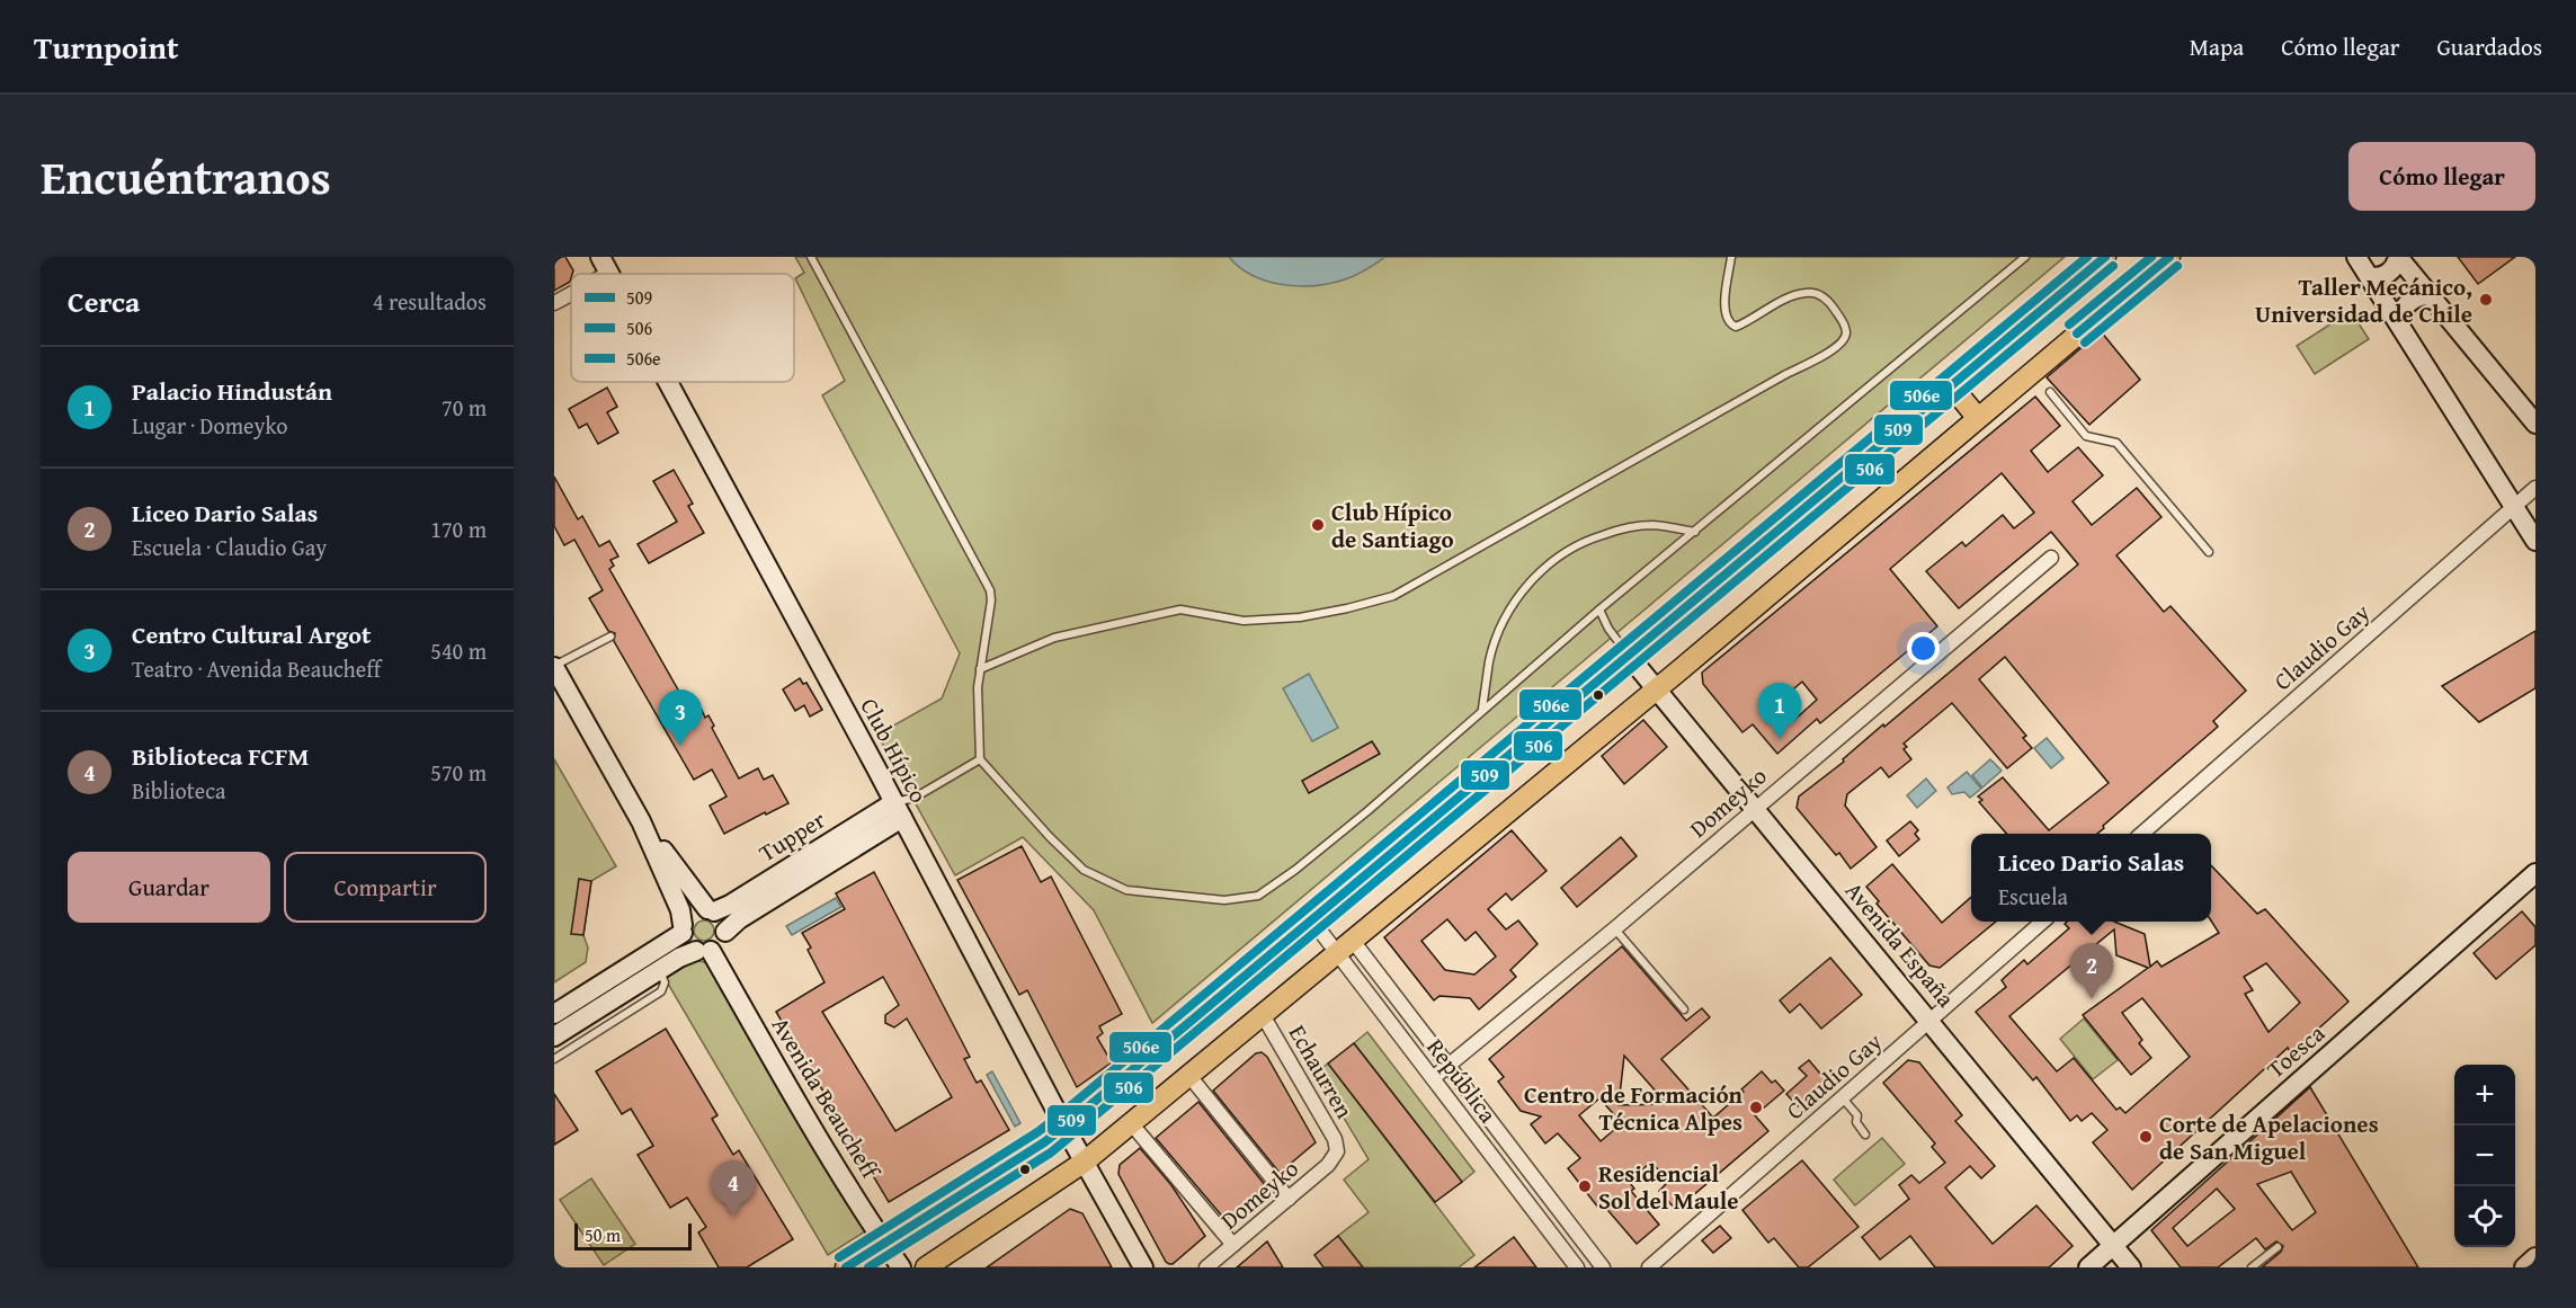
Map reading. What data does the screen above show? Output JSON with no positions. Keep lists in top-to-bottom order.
{
  "streets": {
    "main road": [
      "Club Hípico",
      "Tupper",
      "Avenida España",
      "Toesca",
      "Avenida Beaucheff"
    ],
    "street": [
      "Claudio Gay",
      "Domeyko",
      "Echaurren",
      "República"
    ]
  },
  "crossings": [
    ["Claudio Gay", "Avenida España"],
    ["Club Hípico", "Tupper"],
    ["Domeyko", "Avenida España"],
    ["Domeyko", "Echaurren"],
    ["Domeyko", "República"],
    ["Tupper", "Avenida Beaucheff"],
    ["Avenida España", "Toesca"]
  ],
  "places": [
    "Taller Mecánico, Universidad de Chile",
    "Club Hípico de Santiago",
    "Centro de Formación Técnica Alpes",
    "Corte de Apelaciones de San Miguel",
    "Residencial Sol del Maule"
  ],
  "lines": ["transit line 509", "transit line 506e", "transit line 506"],
  "legend": ["509", "506", "506e"],
  "scale_bar": "50 m",
  "page": {
    "header": "Turnpoint",
    "nav": ["Mapa", "Cómo llegar", "Guardados"],
    "title": "Encuéntranos",
    "buttons": [
      "Cómo llegar",
      ["Guardar", "Compartir"]
    ],
    "heading": ["Cerca", "4 resultados"],
    "list": [
      {
        "mark": "1",
        "name": "Palacio Hindustán",
        "note": "Lugar · Domeyko",
        "value": "70 m"
      },
      {
        "mark": "2",
        "name": "Liceo Dario Salas",
        "note": "Escuela · Claudio Gay",
        "value": "170 m"
      },
      {
        "mark": "3",
        "name": "Centro Cultural Argot",
        "note": "Teatro · Avenida Beaucheff",
        "value": "540 m"
      },
      {
        "mark": "4",
        "name": "Biblioteca FCFM",
        "note": "Biblioteca",
        "value": "570 m"
      }
    ],
    "pins": [
      "1",
      "3",
      "2",
      "4"
    ],
    "popup": ["Liceo Dario Salas", "Escuela"],
    "map_buttons": ["+", "−"],
    "scale": "50 m"
  }
}
